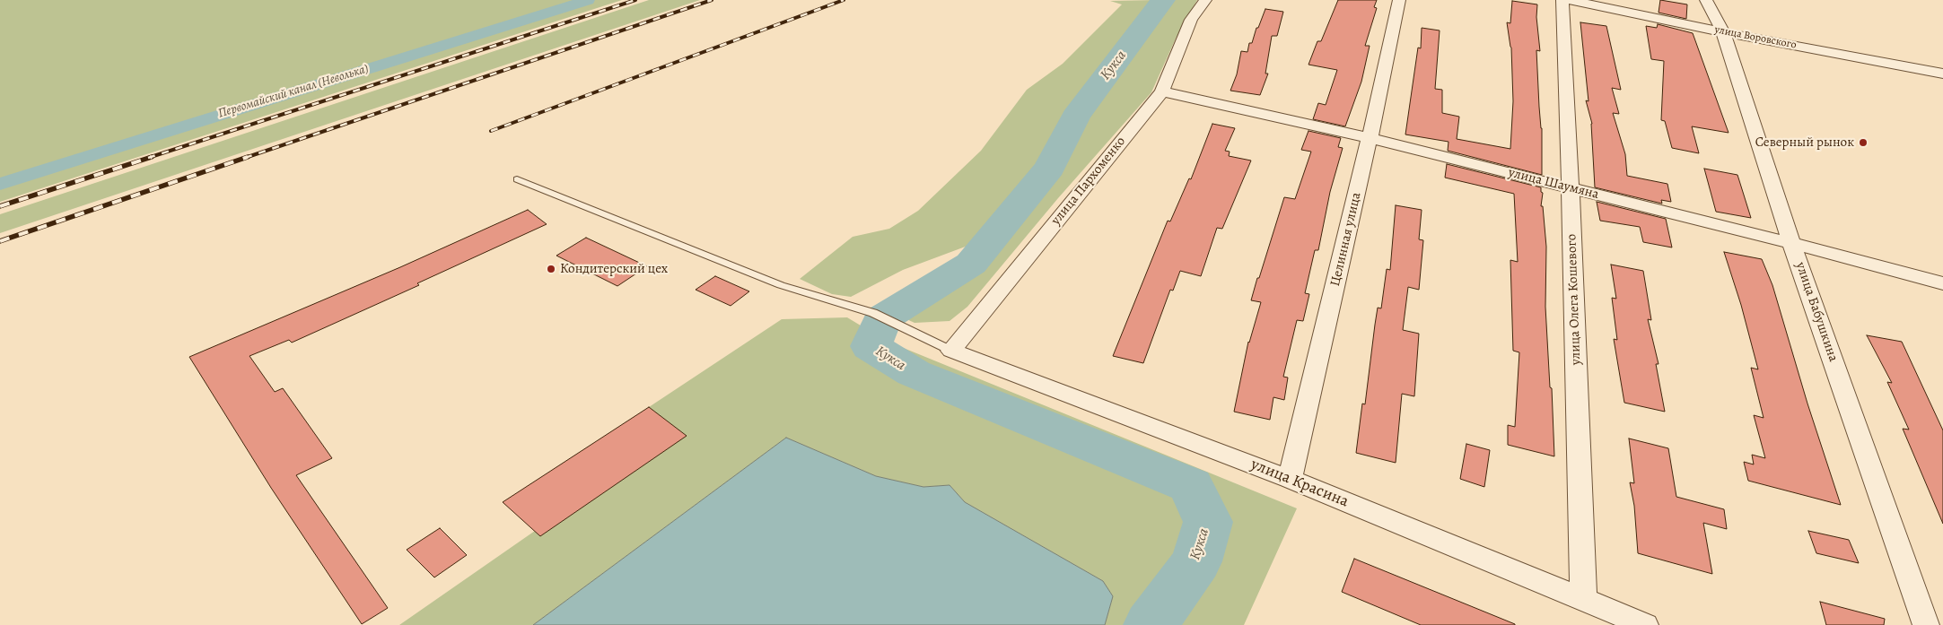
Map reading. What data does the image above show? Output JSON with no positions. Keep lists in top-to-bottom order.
{
  "streets": {
    "street": [
      "улица Воровского",
      "улица Пархоменко",
      "улица Шаумяна",
      "Целинная улица",
      "улица Олега Кошевого",
      "улица Бабушкина",
      "улица Красина"
    ]
  },
  "crossings": [
    ["улица Воровского", "улица Бабушкина"],
    ["улица Пархоменко", "улица Шаумяна"],
    ["улица Пархоменко", "улица Красина"],
    ["улица Шаумяна", "Целинная улица"],
    ["улица Шаумяна", "улица Олега Кошевого"],
    ["улица Шаумяна", "улица Бабушкина"],
    ["Целинная улица", "улица Красина"],
    ["улица Олега Кошевого", "улица Красина"]
  ],
  "water": ["Кукса", "Первомайский канал (Неволька)"],
  "places": ["Северный рынок", "Кондитерский цех"]
}
